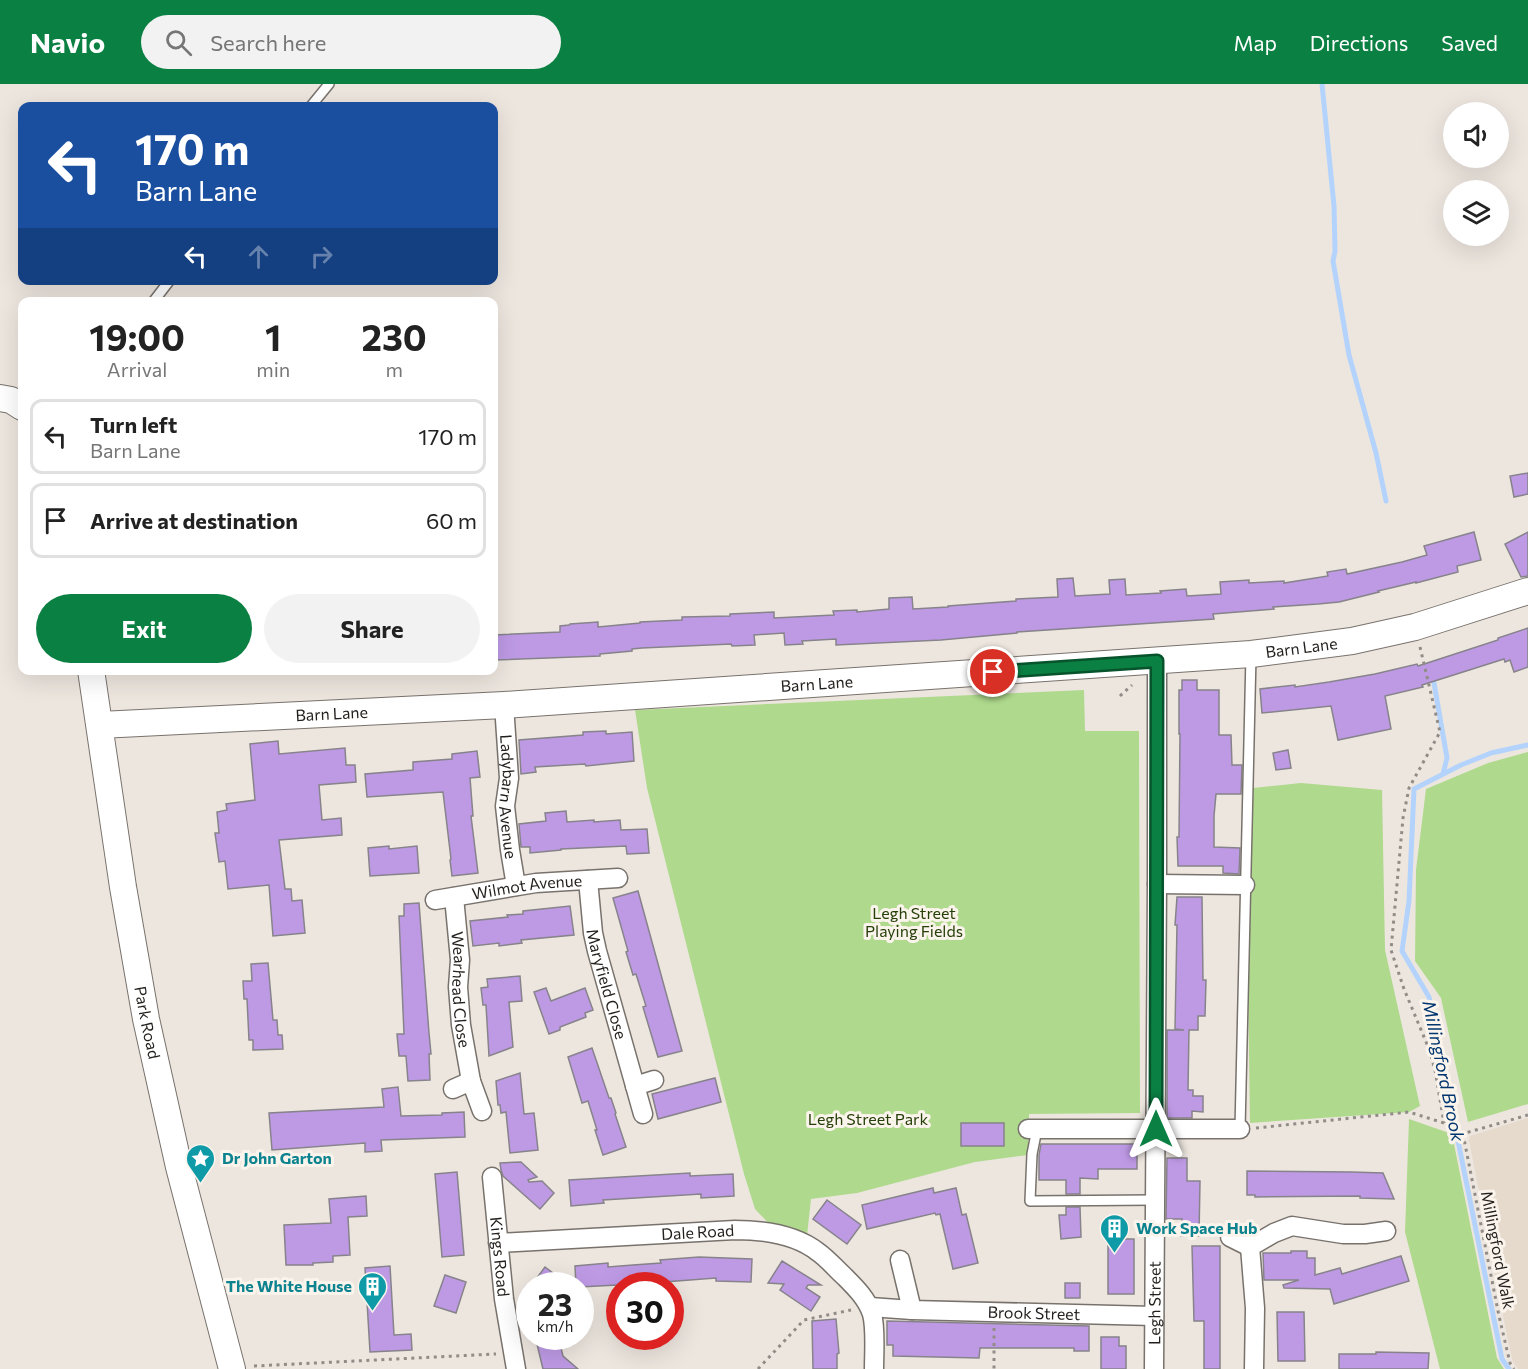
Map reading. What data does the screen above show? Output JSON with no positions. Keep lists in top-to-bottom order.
{
  "streets": {
    "street": [
      "Barn Lane",
      "Ladybarn Avenue",
      "Wilmot Avenue",
      "Maryfield Close",
      "Wearhead Close",
      "Park Road",
      "Dale Road",
      "Kings Road",
      "Legh Street",
      "Brook Street"
    ],
    "path": ["Millingford Walk"]
  },
  "crossings": [
    ["Barn Lane", "Ladybarn Avenue"],
    ["Barn Lane", "Park Road"],
    ["Barn Lane", "Legh Street"],
    ["Ladybarn Avenue", "Wilmot Avenue"],
    ["Wilmot Avenue", "Maryfield Close"],
    ["Wilmot Avenue", "Wearhead Close"],
    ["Dale Road", "Kings Road"],
    ["Dale Road", "Brook Street"],
    ["Legh Street", "Brook Street"]
  ],
  "water": ["Millingford Brook"],
  "parks": ["Legh Street Playing Fields", "Legh Street Park"],
  "places": {
    "place": ["Dr John Garton"],
    "building": ["Work Space Hub", "The White House"]
  },
  "page": {
    "header": "Navio",
    "search": "Search here",
    "nav": ["Map", "Directions", "Saved"],
    "turn": ["170 m", "Barn Lane"],
    "eta": [
      "19:00",
      "Arrival",
      "1",
      "min",
      "230",
      "m"
    ],
    "list": [
      {
        "name": "Turn left",
        "note": "Barn Lane",
        "value": "170 m"
      },
      {
        "name": "Arrive at destination",
        "value": "60 m"
      }
    ],
    "buttons": ["Exit", "Share"],
    "speed": "23 km/h",
    "limit": "30"
  }
}
